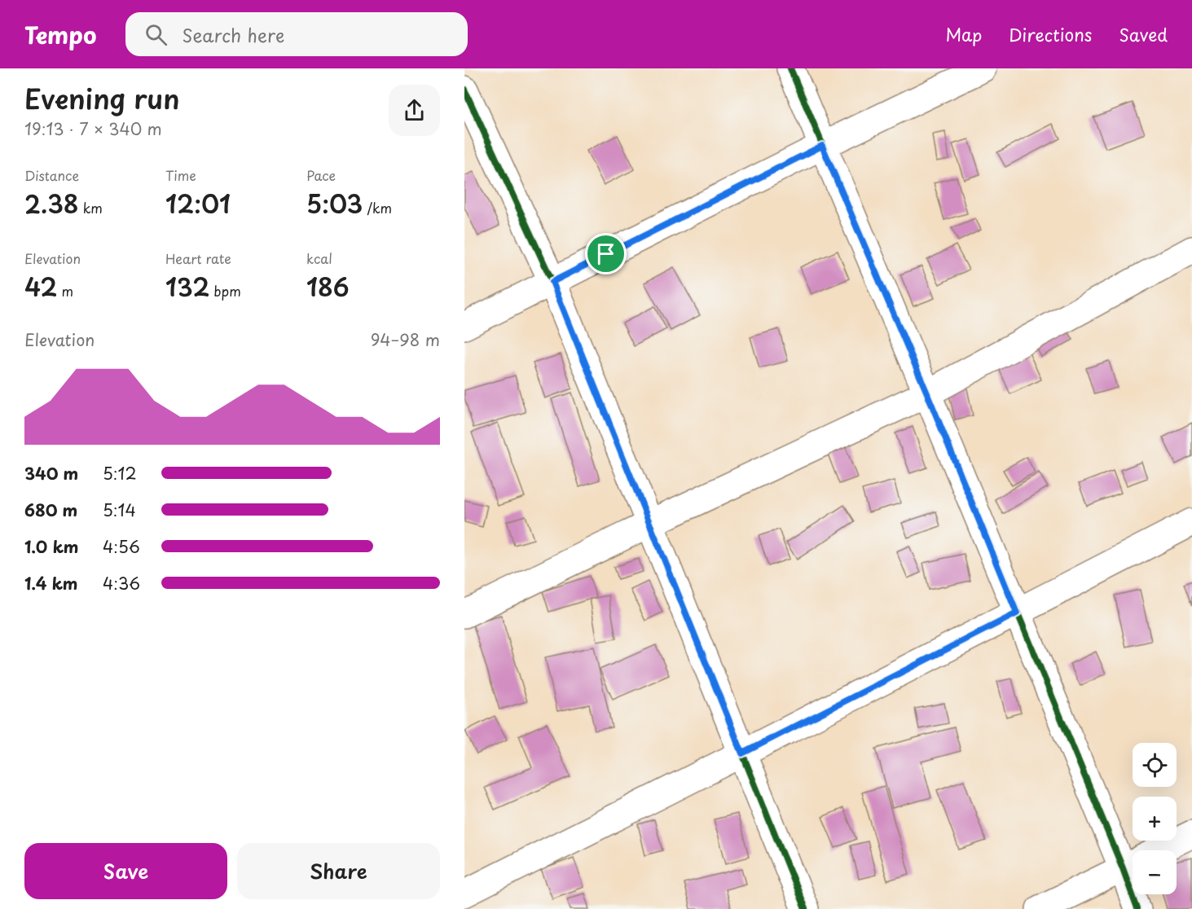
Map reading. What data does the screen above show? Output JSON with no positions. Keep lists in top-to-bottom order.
{
  "page": {
    "header": "Tempo",
    "search": "Search here",
    "nav": ["Map", "Directions", "Saved"],
    "heading": ["Evening run", "19:13 · 7 × 340 m"],
    "stats": [
      ["Distance", "2.38 km"],
      ["Time", "12:01"],
      ["Pace", "5:03 /km"],
      ["Elevation", "42 m"],
      ["Heart rate", "132 bpm"],
      ["kcal", "186"]
    ],
    "chart": ["Elevation", "94–98 m"],
    "list": [
      {
        "name": "340 m",
        "note": "5:12"
      },
      {
        "name": "680 m",
        "note": "5:14"
      },
      {
        "name": "1.0 km",
        "note": "4:56"
      },
      {
        "name": "1.4 km",
        "note": "4:36"
      }
    ],
    "map_buttons": ["+", "−"],
    "buttons": ["Save", "Share"]
  }
}
